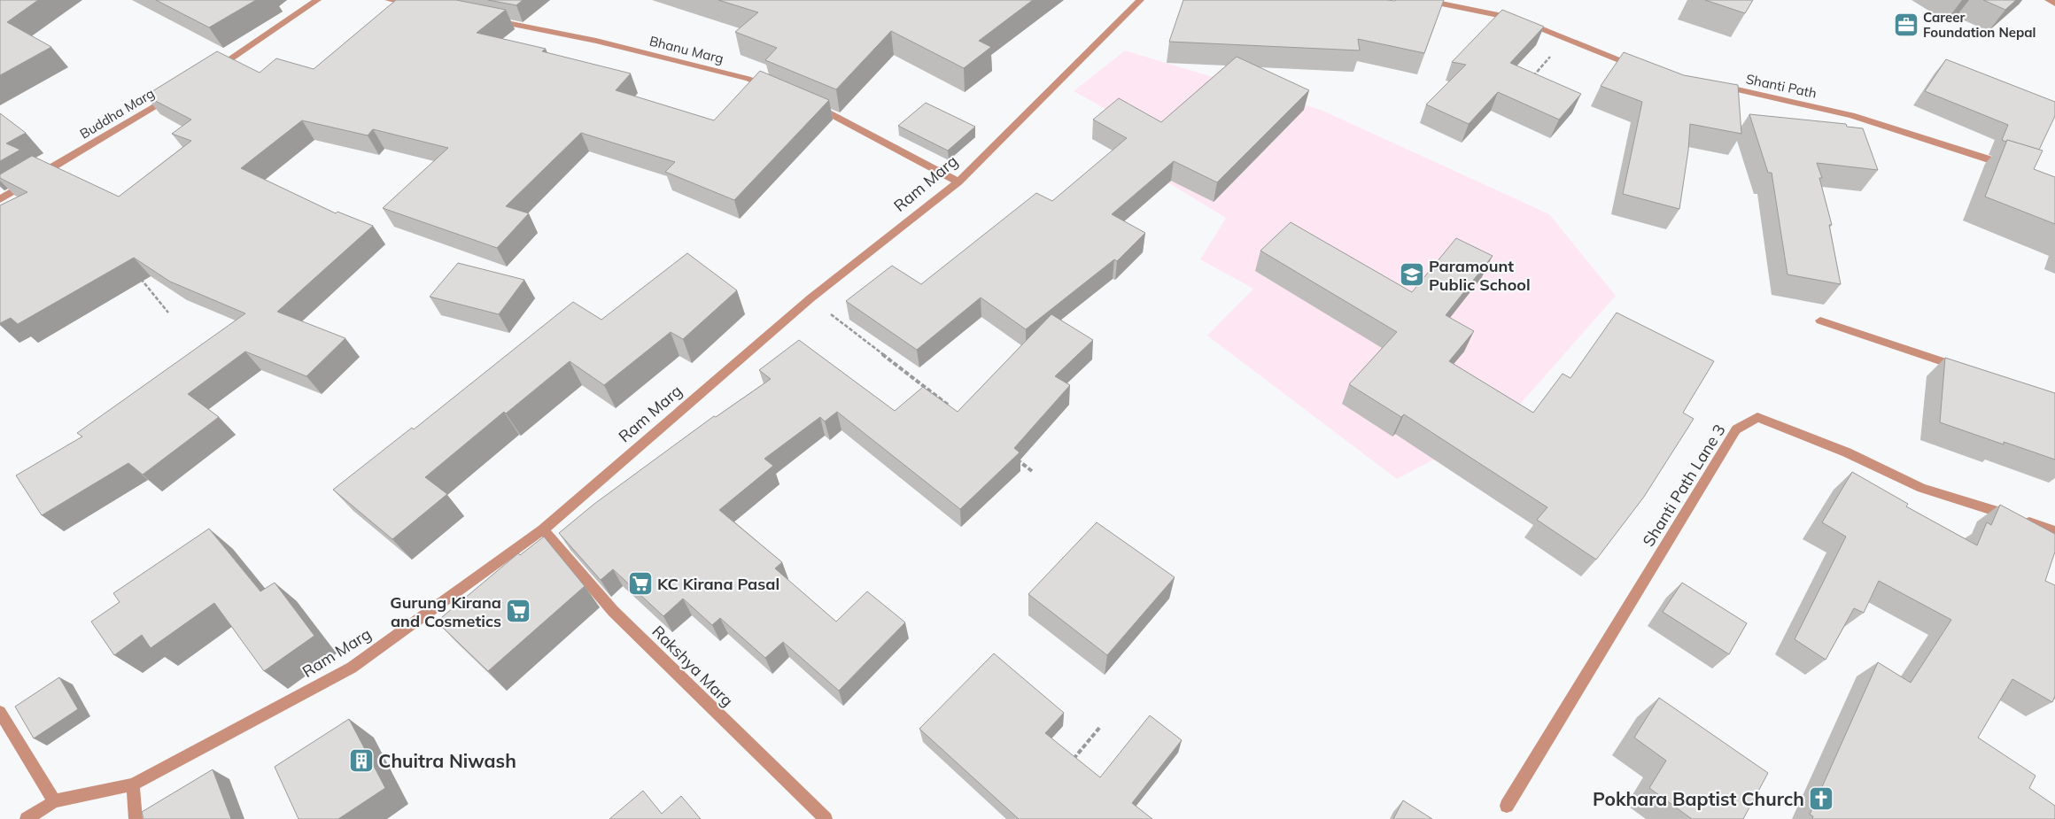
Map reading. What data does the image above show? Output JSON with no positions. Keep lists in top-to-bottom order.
{
  "streets": {
    "street": [
      "Bhanu Marg",
      "Shanti Path",
      "Buddha Marg",
      "Ram Marg",
      "Shanti Path Lane 3",
      "Rakshya Marg"
    ]
  },
  "crossings": [
    ["Ram Marg", "Rakshya Marg"]
  ],
  "places": {
    "office": ["Career Foundation Nepal"],
    "school or university": ["Paramount Public School"],
    "supermarket": ["KC Kirana Pasal", "Gurung Kirana and Cosmetics"],
    "building": ["Chuitra Niwash"],
    "church": ["Pokhara Baptist Church"]
  }
}
